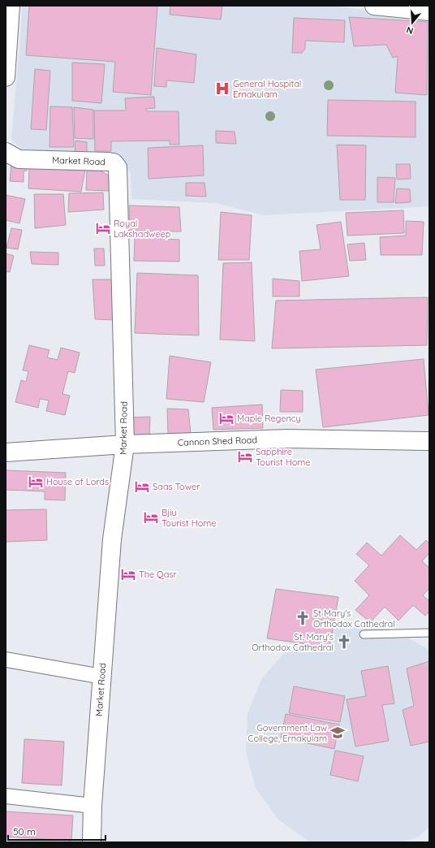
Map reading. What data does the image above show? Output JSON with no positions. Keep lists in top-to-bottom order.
{
  "streets": {
    "street": ["Market Road", "Cannon Shed Road"]
  },
  "crossings": [
    ["Market Road", "Cannon Shed Road"]
  ],
  "places": {
    "hospital": ["General Hospital Ernakulam"],
    "hotel": [
      "Royal Lakshadweep",
      "Maple Regency",
      "Sapphire Tourist Home",
      "House of Lords",
      "Saas Tower",
      "Bjiu Tourist Home",
      "The Qasr"
    ],
    "church": ["St Mary's Orthodox Cathedral", "St. Mary's Orthodox Cathedral"],
    "school or university": ["Government Law College, Ernakulam"]
  },
  "scale_bar": "50 m",
  "north": "bottom"
}
